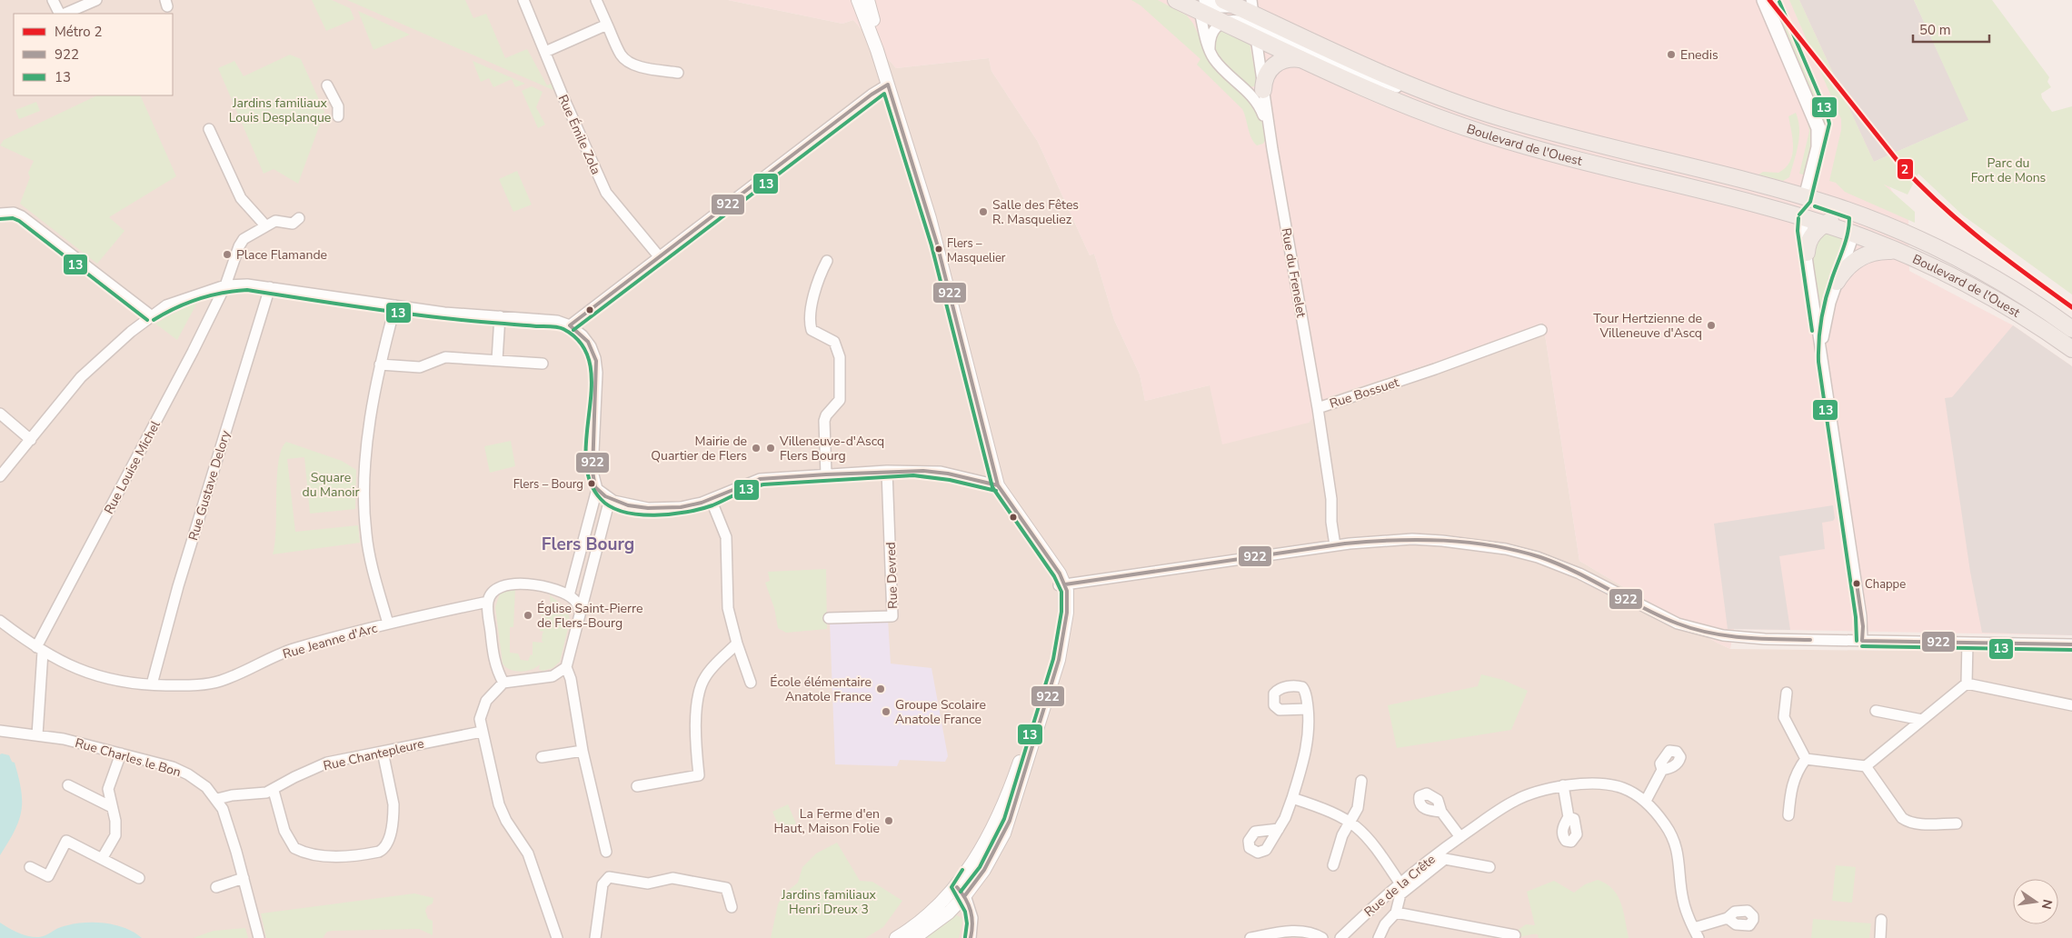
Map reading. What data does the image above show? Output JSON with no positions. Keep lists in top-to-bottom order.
{
  "streets": {
    "main road": ["Boulevard de l'Ouest"],
    "street": [
      "Rue Émile Zola",
      "Rue du Frenelet",
      "Rue Bossuet",
      "Rue Louise Michel",
      "Rue Gustave Delory",
      "Rue Devred",
      "Rue Jeanne d'Arc",
      "Rue Chantepleure",
      "Rue Charles le Bon",
      "Rue de la Crête"
    ]
  },
  "crossings": [
    ["Boulevard de l'Ouest", "Rue du Frenelet"],
    ["Rue du Frenelet", "Rue Bossuet"],
    ["Rue Louise Michel", "Rue Jeanne d'Arc"],
    ["Rue Louise Michel", "Rue Charles le Bon"],
    ["Rue Gustave Delory", "Rue Jeanne d'Arc"],
    ["Rue Chantepleure", "Rue Charles le Bon"]
  ],
  "districts": ["Flers Bourg"],
  "parks": [
    "Jardins familiaux Louis Desplanque",
    "Parc du Fort de Mons",
    "Square du Manoir",
    "Jardins familiaux Henri Dreux 3"
  ],
  "places": [
    "Enedis",
    "Salle des Fêtes R. Masqueliez",
    "Flers – Masquelier",
    "Place Flamande",
    "Tour Hertzienne de Villeneuve d'Ascq",
    "Mairie de Quartier de Flers",
    "Villeneuve-d'Ascq Flers Bourg",
    "Flers – Bourg",
    "Chappe",
    "Église Saint-Pierre de Flers-Bourg",
    "École élémentaire Anatole France",
    "Groupe Scolaire Anatole France",
    "La Ferme d'en Haut, Maison Folie"
  ],
  "lines": ["metro line 2", "transit line 13", "transit line 922"],
  "legend": ["Métro 2", "922", "13"],
  "scale_bar": "50 m",
  "north": "right"
}
